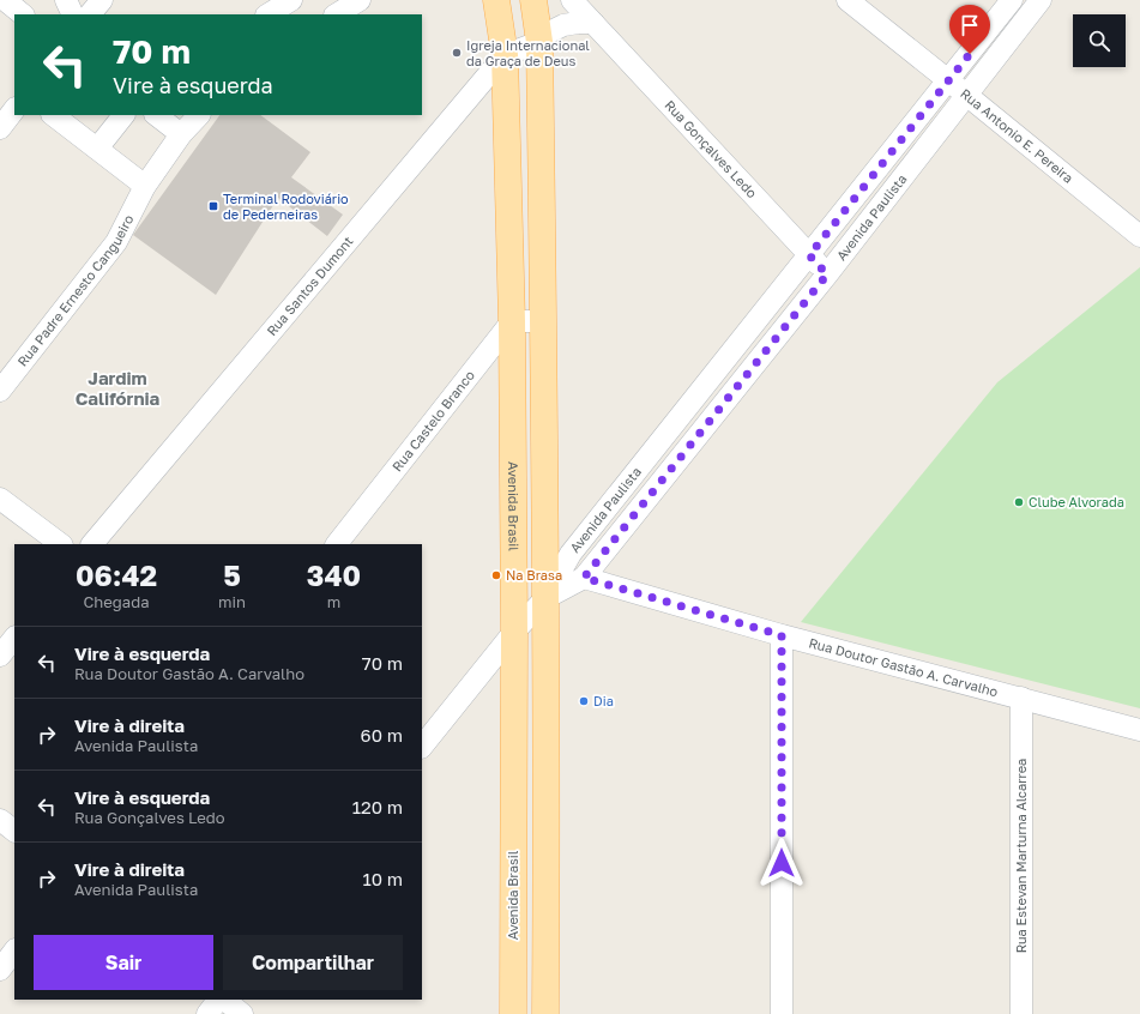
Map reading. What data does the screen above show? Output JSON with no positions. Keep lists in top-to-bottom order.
{
  "streets": {
    "main road": ["Avenida Brasil"],
    "street": [
      "Rua Antonio E. Pereira",
      "Rua Gonçalves Ledo",
      "Avenida Paulista",
      "Rua Santos Dumont",
      "Rua Padre Ernesto Cangueiro",
      "Rua Castelo Branco",
      "Rua Doutor Gastão A. Carvalho",
      "Rua Estevan Marturna Alcarrea"
    ]
  },
  "crossings": [
    ["Rua Antonio E. Pereira", "Avenida Paulista"],
    ["Rua Gonçalves Ledo", "Avenida Paulista"],
    ["Avenida Paulista", "Avenida Brasil"],
    ["Avenida Paulista", "Rua Doutor Gastão A. Carvalho"],
    ["Rua Santos Dumont", "Avenida Brasil"],
    ["Rua Castelo Branco", "Avenida Brasil"],
    ["Rua Doutor Gastão A. Carvalho", "Rua Estevan Marturna Alcarrea"]
  ],
  "districts": ["Jardim Califórnia"],
  "places": {
    "other": [
      "Igreja Internacional da Graça de Deus",
      "Clube Alvorada",
      "Na Brasa",
      "Dia"
    ],
    "transit": ["Terminal Rodoviário de Pederneiras"]
  },
  "page": {
    "turn": ["70 m", "Vire à esquerda"],
    "eta": [
      "06:42",
      "Chegada",
      "5",
      "min",
      "340",
      "m"
    ],
    "list": [
      {
        "name": "Vire à esquerda",
        "note": "Rua Doutor Gastão A. Carvalho",
        "value": "70 m"
      },
      {
        "name": "Vire à direita",
        "note": "Avenida Paulista",
        "value": "60 m"
      },
      {
        "name": "Vire à esquerda",
        "note": "Rua Gonçalves Ledo",
        "value": "120 m"
      },
      {
        "name": "Vire à direita",
        "note": "Avenida Paulista",
        "value": "10 m"
      }
    ],
    "buttons": ["Sair", "Compartilhar"]
  }
}
